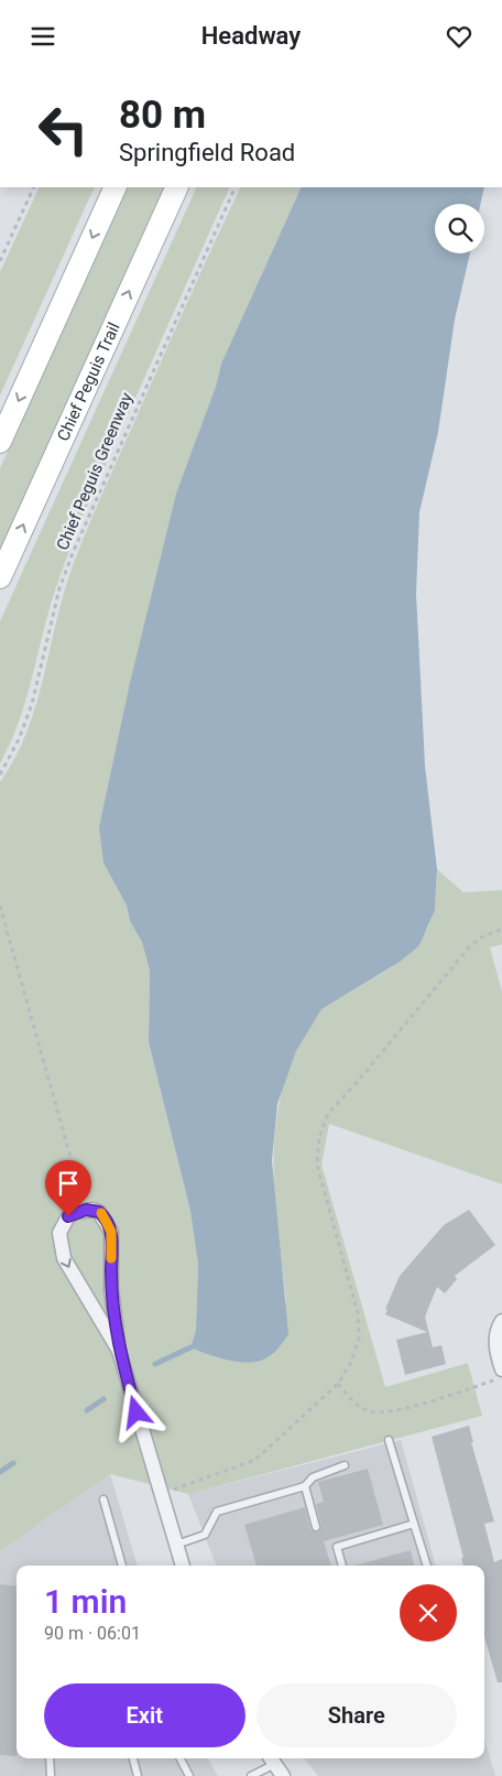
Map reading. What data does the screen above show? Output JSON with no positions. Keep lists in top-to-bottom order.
{
  "streets": {
    "main road": ["Chief Peguis Trail"],
    "path": ["Chief Peguis Greenway"]
  },
  "page": {
    "header": "Headway",
    "turn": ["80 m", "Springfield Road"],
    "heading": ["1 min", "90 m · 06:01"],
    "buttons": ["Exit", "Share"]
  }
}
